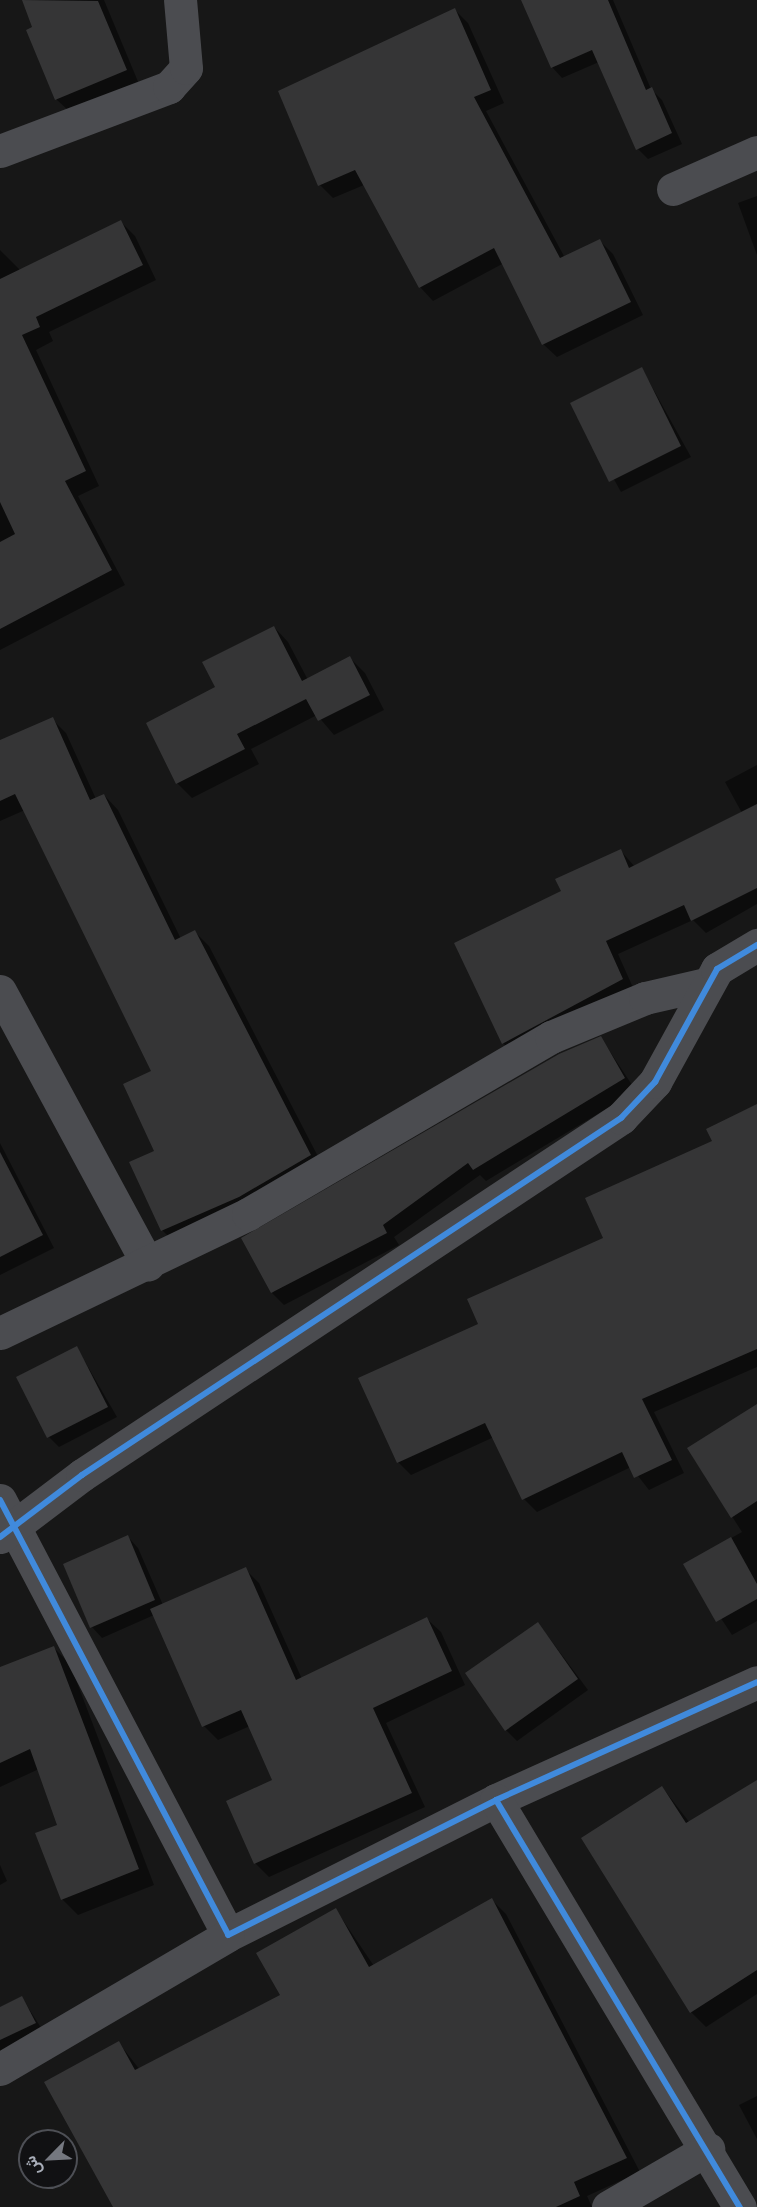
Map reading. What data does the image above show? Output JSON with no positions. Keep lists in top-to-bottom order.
{
  "north": "bottom left"
}
